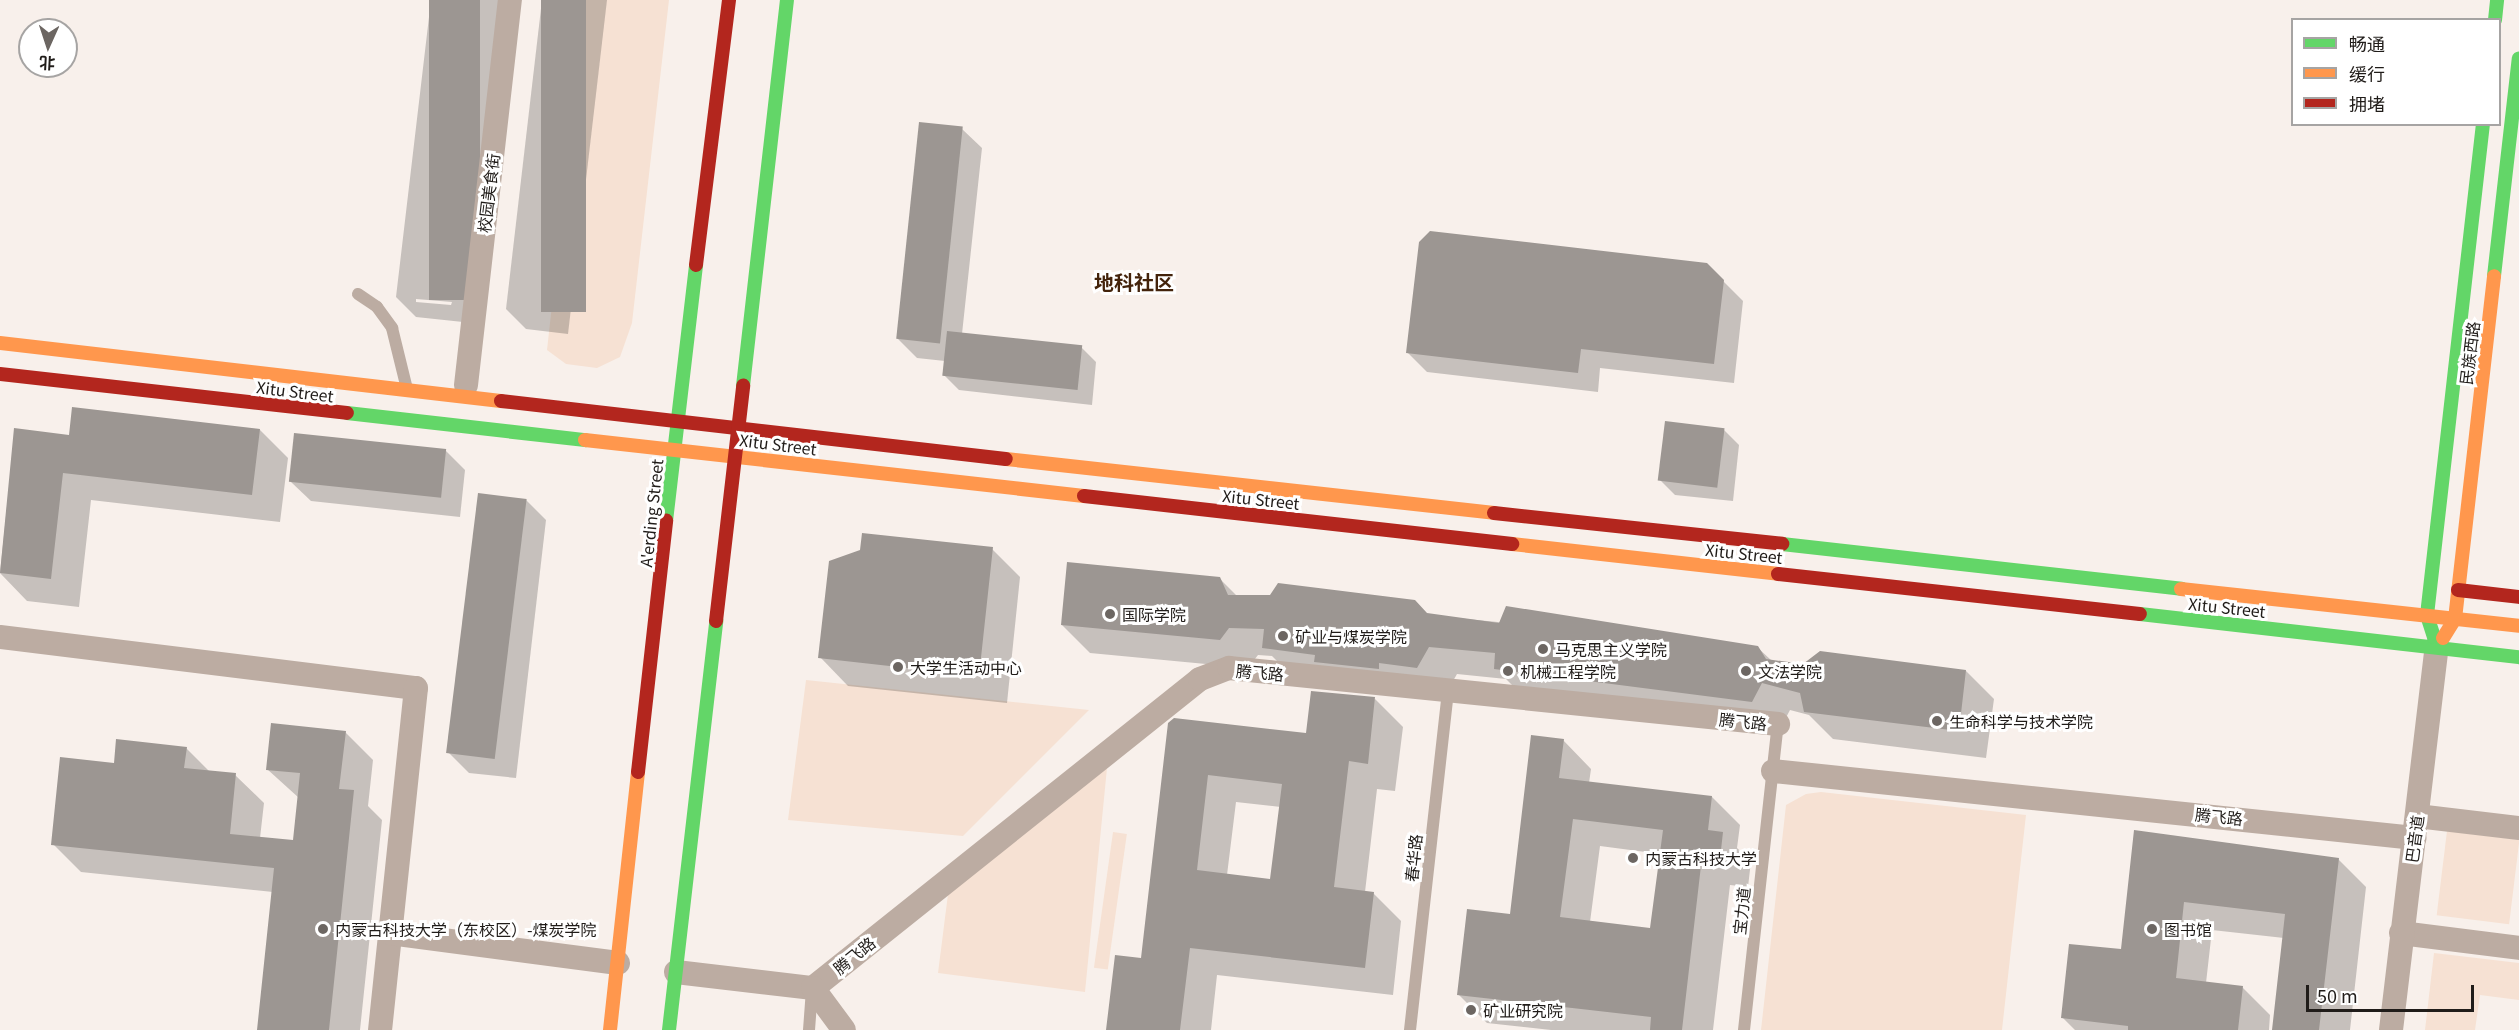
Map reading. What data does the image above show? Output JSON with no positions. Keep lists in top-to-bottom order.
{
  "streets": {
    "main road": ["民族西路", "Xitu Street", "A'erding Street"],
    "street": ["校园美食街", "腾飞路", "巴音道"],
    "lane": ["春华路", "宝力道"]
  },
  "crossings": [
    ["民族西路", "Xitu Street"],
    ["民族西路", "巴音道"],
    ["Xitu Street", "A'erding Street"],
    ["Xitu Street", "巴音道"],
    ["腾飞路", "巴音道"],
    ["腾飞路", "春华路"],
    ["腾飞路", "宝力道"]
  ],
  "districts": ["地科社区"],
  "places": [
    "国际学院",
    "矿业与煤炭学院",
    "马克思主义学院",
    "大学生活动中心",
    "机械工程学院",
    "文法学院",
    "生命科学与技术学院",
    "内蒙古科技大学",
    "内蒙古科技大学（东校区）-煤炭学院",
    "图书馆",
    "矿业研究院"
  ],
  "legend": ["畅通", "缓行", "拥堵"],
  "scale_bar": "50 m",
  "north": "bottom"
}
